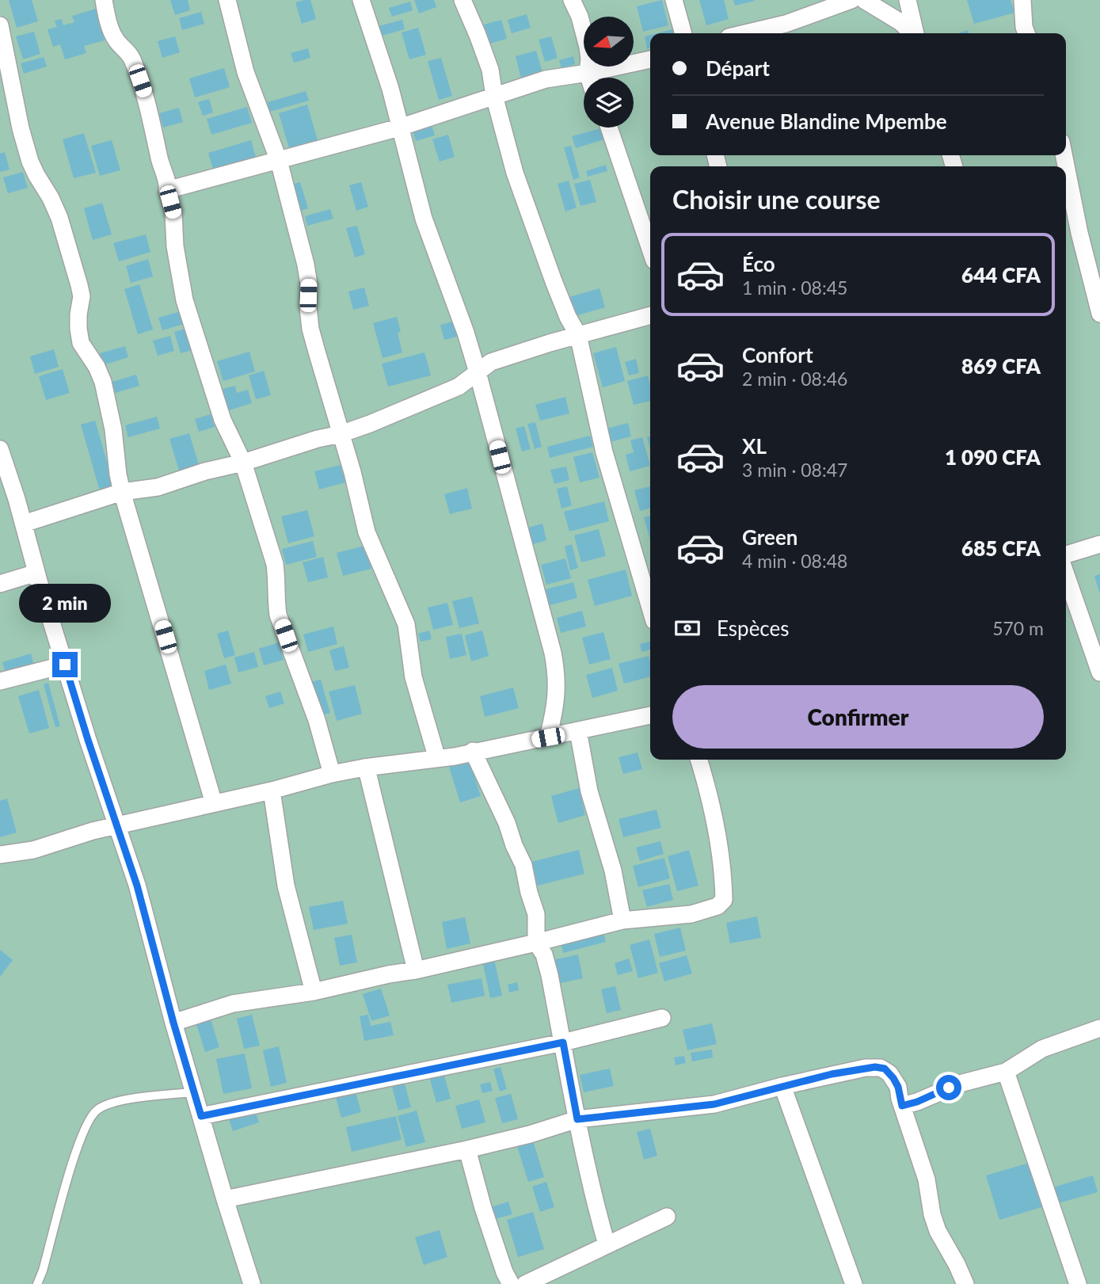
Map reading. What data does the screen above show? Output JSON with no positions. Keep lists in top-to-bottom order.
{
  "north": "left",
  "page": {
    "banner": ["Départ", "Avenue Blandine Mpembe"],
    "heading": "Choisir une course",
    "list": [
      {
        "name": "Éco",
        "note": "1 min · 08:45",
        "value": "644 CFA"
      },
      {
        "name": "Confort",
        "note": "2 min · 08:46",
        "value": "869 CFA"
      },
      {
        "name": "XL",
        "note": "3 min · 08:47",
        "value": "1 090 CFA"
      },
      {
        "name": "Green",
        "note": "4 min · 08:48",
        "value": "685 CFA"
      }
    ],
    "bubble": "2 min",
    "pay": ["Espèces", "570 m"],
    "buttons": "Confirmer"
  }
}
